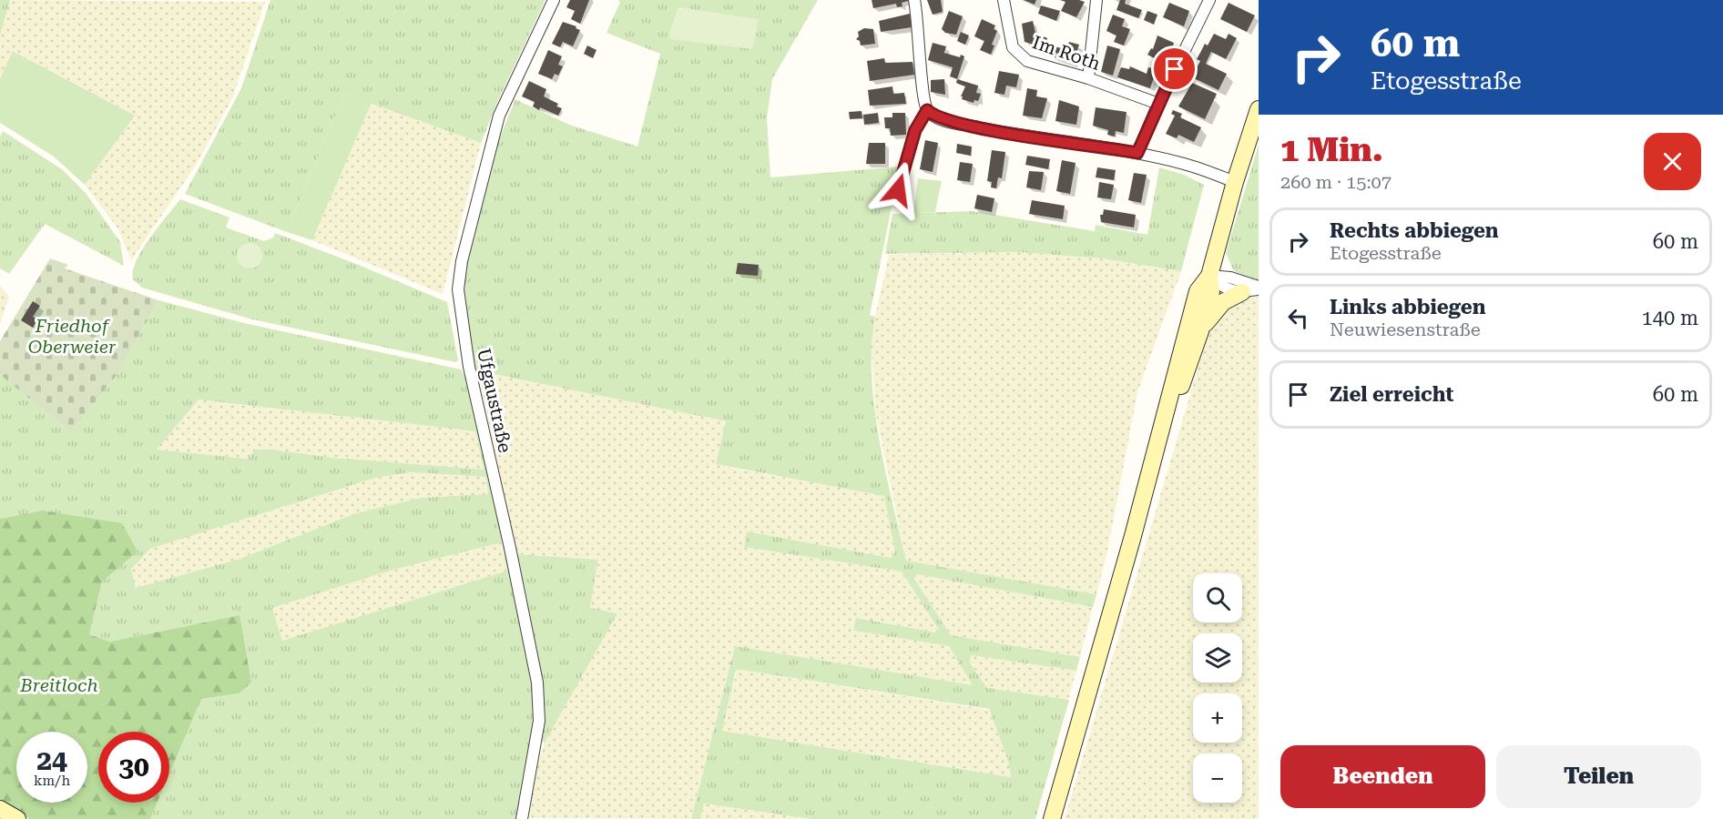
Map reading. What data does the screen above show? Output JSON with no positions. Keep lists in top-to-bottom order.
{
  "streets": {
    "street": ["Im Roth", "Ufgaustraße"]
  },
  "parks": ["Friedhof Oberweier", "Breitloch"],
  "page": {
    "turn": ["60 m", "Etogesstraße"],
    "heading": ["1 Min.", "260 m · 15:07"],
    "list": [
      {
        "name": "Rechts abbiegen",
        "note": "Etogesstraße",
        "value": "60 m"
      },
      {
        "name": "Links abbiegen",
        "note": "Neuwiesenstraße",
        "value": "140 m"
      },
      {
        "name": "Ziel erreicht",
        "value": "60 m"
      }
    ],
    "map_buttons": ["+", "−"],
    "speed": "24 km/h",
    "limit": "30",
    "buttons": ["Beenden", "Teilen"]
  }
}
